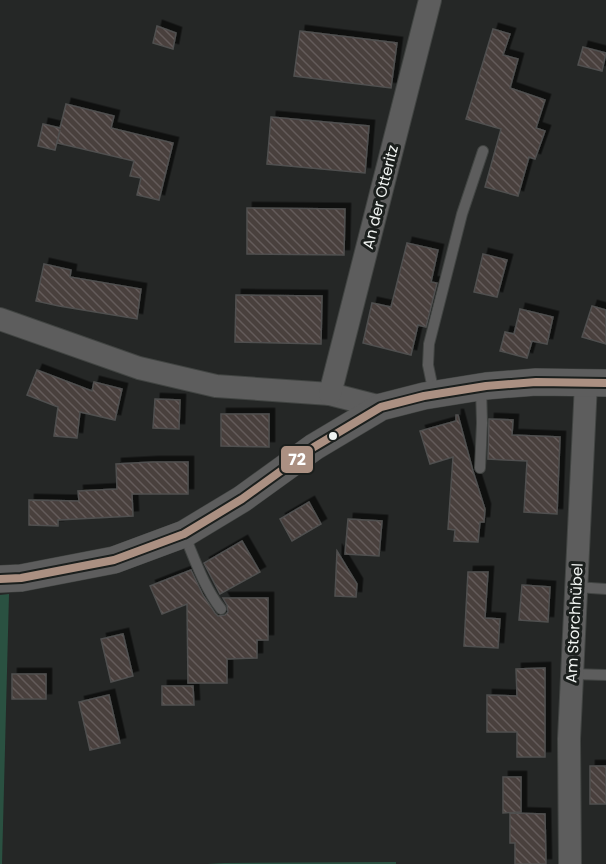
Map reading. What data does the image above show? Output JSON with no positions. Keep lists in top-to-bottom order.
{
  "streets": {
    "street": ["An der Otteritz", "Am Storchhübel"]
  },
  "lines": ["transit line 72"]
}
